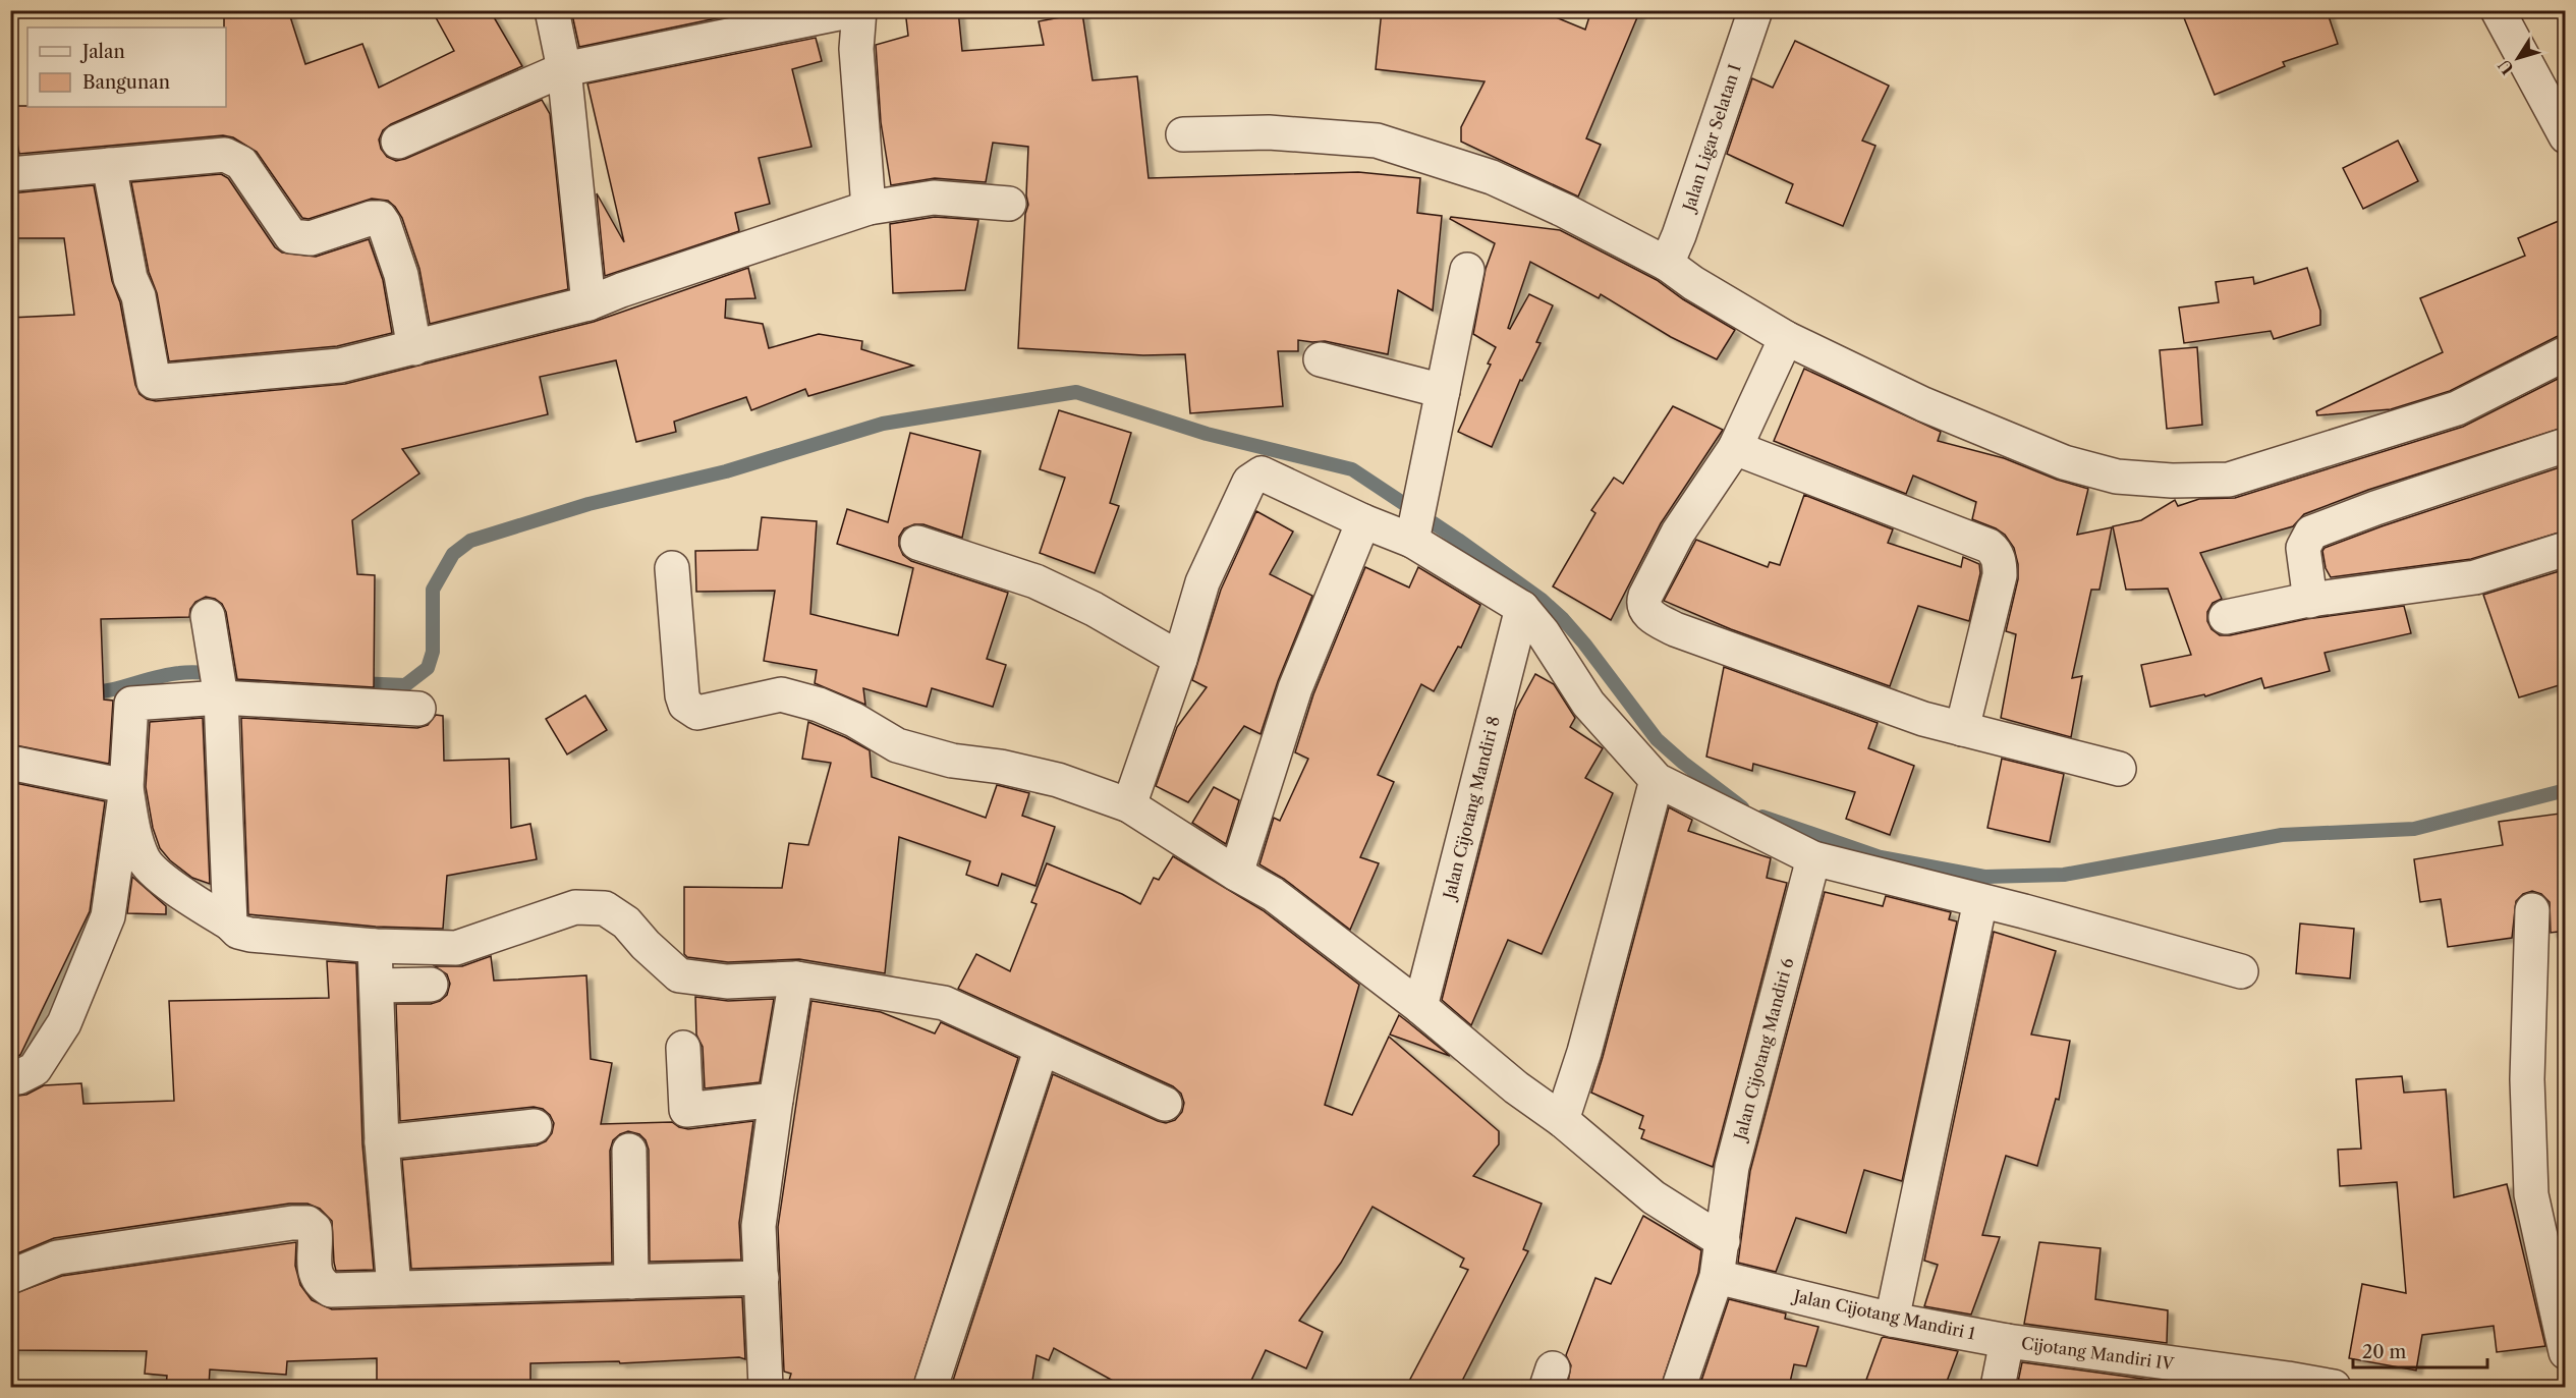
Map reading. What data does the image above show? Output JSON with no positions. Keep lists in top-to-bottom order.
{
  "streets": {
    "street": [
      "Jalan Ligar Selatan I",
      "Jalan Cijotang Mandiri 8",
      "Jalan Cijotang Mandiri 6",
      "Jalan Cijotang Mandiri 1",
      "Cijotang Mandiri IV"
    ]
  },
  "crossings": [
    ["Jalan Cijotang Mandiri 6", "Jalan Cijotang Mandiri 1"],
    ["Jalan Cijotang Mandiri 1", "Cijotang Mandiri IV"]
  ],
  "legend": ["Jalan", "Bangunan"],
  "scale_bar": "20 m",
  "north": "bottom left"
}
